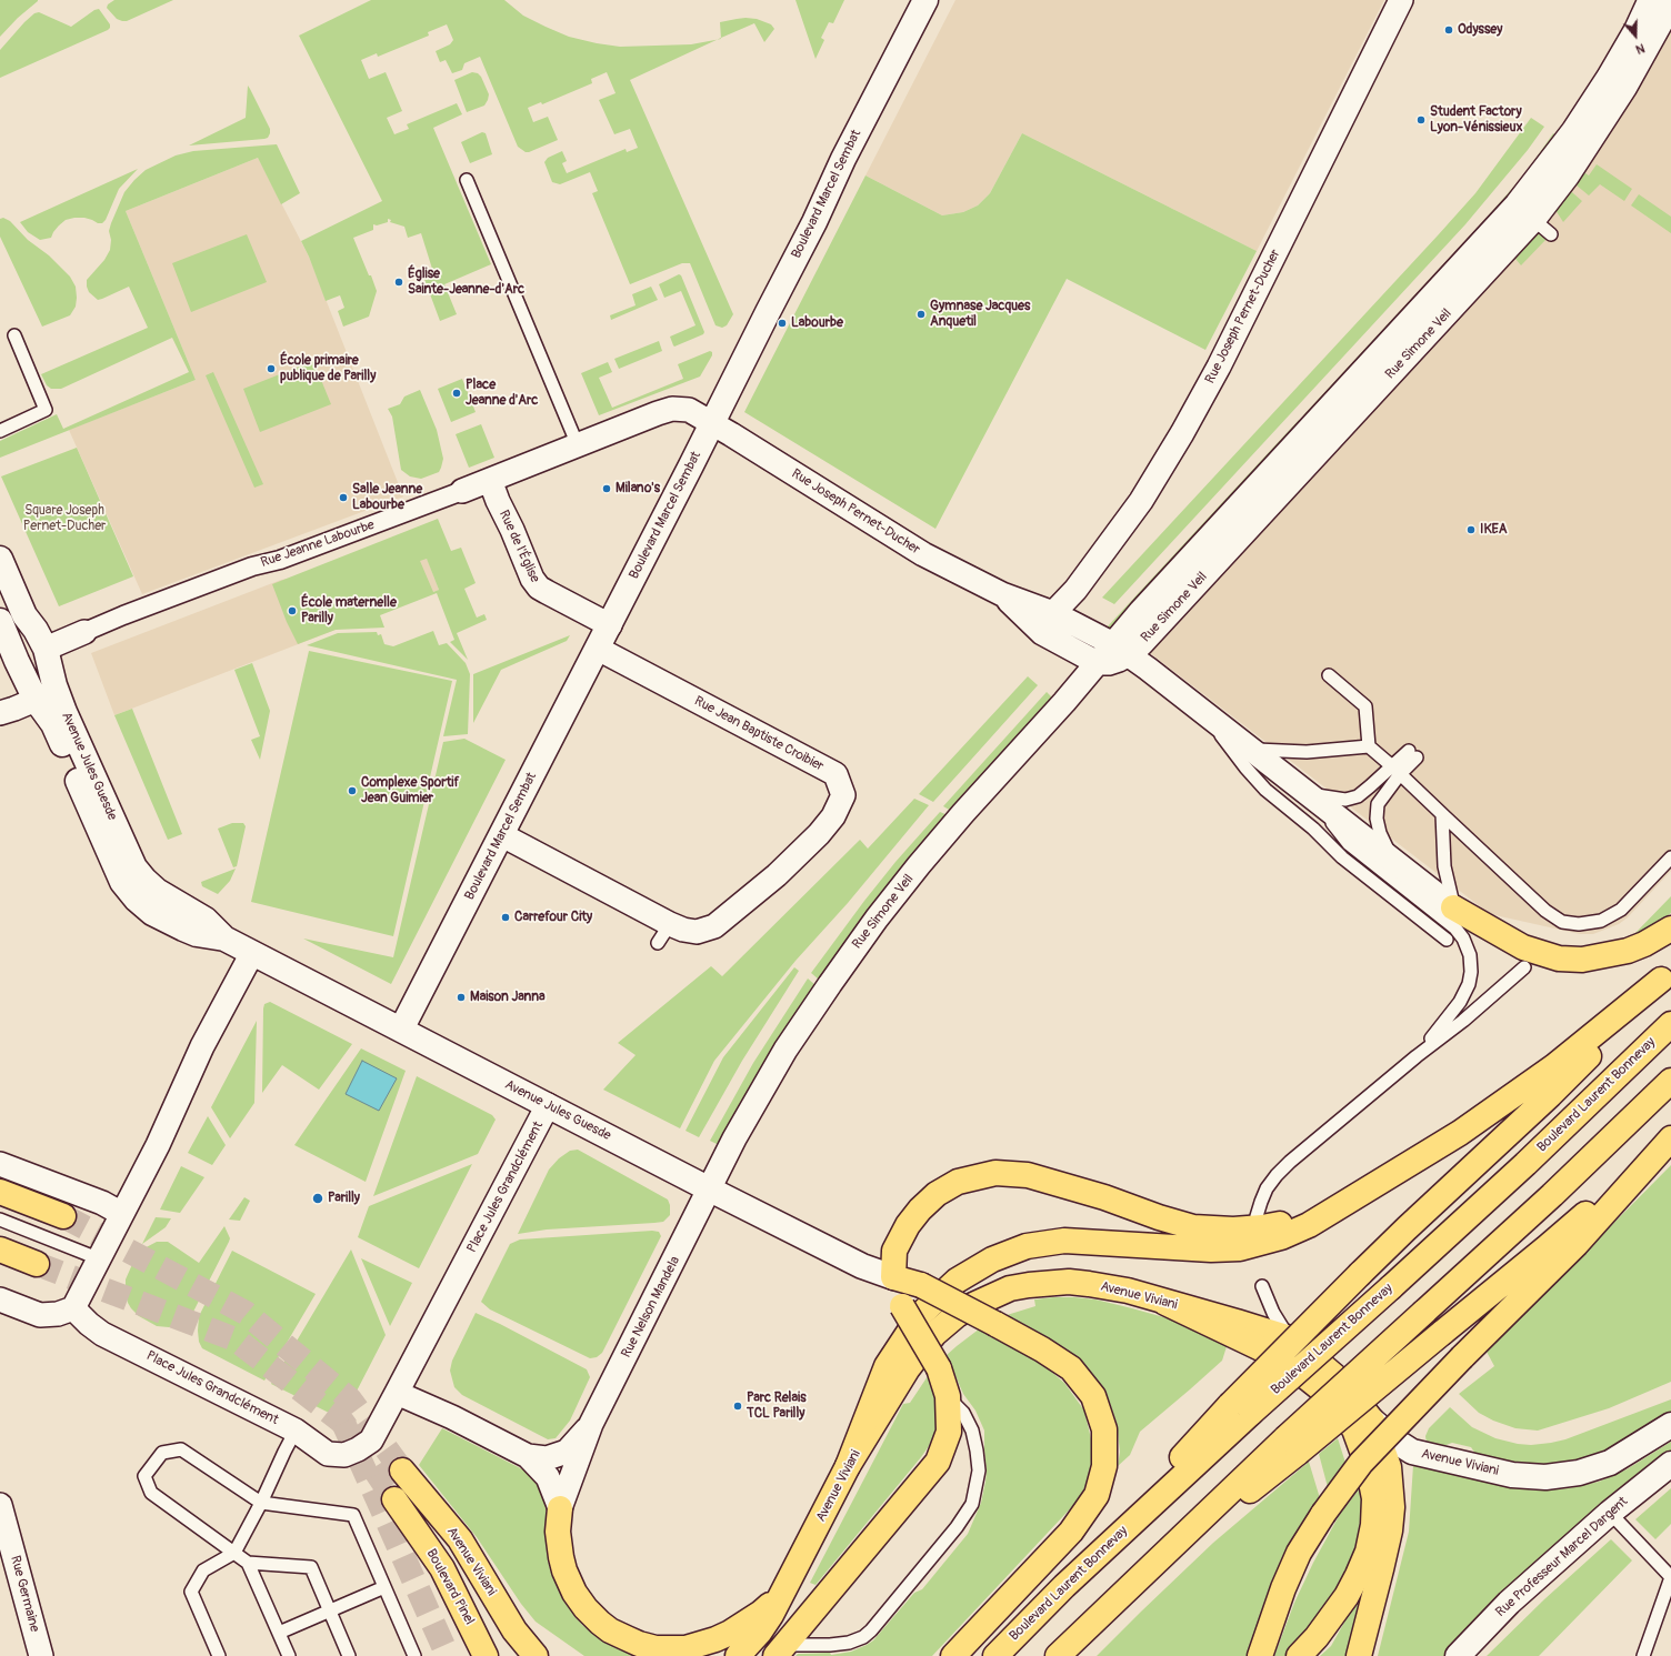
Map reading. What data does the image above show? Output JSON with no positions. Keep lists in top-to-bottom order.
{
  "streets": {
    "main road": ["Boulevard Laurent Bonnevay", "Avenue Viviani", "Boulevard Pinel"],
    "street": [
      "Boulevard Marcel Sembat",
      "Rue Joseph Pernet-Ducher",
      "Rue Simone Veil",
      "Rue Jeanne Labourbe",
      "Rue de l'Église",
      "Rue Jean Baptiste Croibier",
      "Avenue Jules Guesde",
      "Place Jules Grandclément",
      "Rue Nelson Mandela",
      "Rue Professeur Marcel Dargent",
      "Rue Germaine"
    ]
  },
  "crossings": [
    ["Boulevard Marcel Sembat", "Rue Joseph Pernet-Ducher"],
    ["Boulevard Marcel Sembat", "Rue Jeanne Labourbe"],
    ["Boulevard Marcel Sembat", "Rue de l'Église"],
    ["Boulevard Marcel Sembat", "Rue Jean Baptiste Croibier"],
    ["Boulevard Marcel Sembat", "Avenue Jules Guesde"],
    ["Rue Joseph Pernet-Ducher", "Rue Simone Veil"],
    ["Rue Joseph Pernet-Ducher", "Rue Jeanne Labourbe"],
    ["Rue Simone Veil", "Avenue Jules Guesde"],
    ["Rue Simone Veil", "Rue Nelson Mandela"],
    ["Rue Jeanne Labourbe", "Rue de l'Église"],
    ["Rue Jeanne Labourbe", "Avenue Jules Guesde"],
    ["Avenue Jules Guesde", "Place Jules Grandclément"],
    ["Avenue Jules Guesde", "Rue Nelson Mandela"],
    ["Place Jules Grandclément", "Rue Nelson Mandela"]
  ],
  "parks": ["Square Joseph Pernet-Ducher"],
  "places": [
    "Odyssey",
    "Student Factory Lyon-Vénissieux",
    "Église Sainte-Jeanne-d'Arc",
    "Gymnase Jacques Anquetil",
    "Labourbe",
    "École primaire publique de Parilly",
    "Place Jeanne d'Arc",
    "Milano's",
    "Salle Jeanne Labourbe",
    "IKEA",
    "École maternelle Parilly",
    "Complexe Sportif Jean Guimier",
    "Carrefour City",
    "Maison Janna",
    "Parilly",
    "Parc Relais TCL Parilly"
  ],
  "north": "bottom"
}
